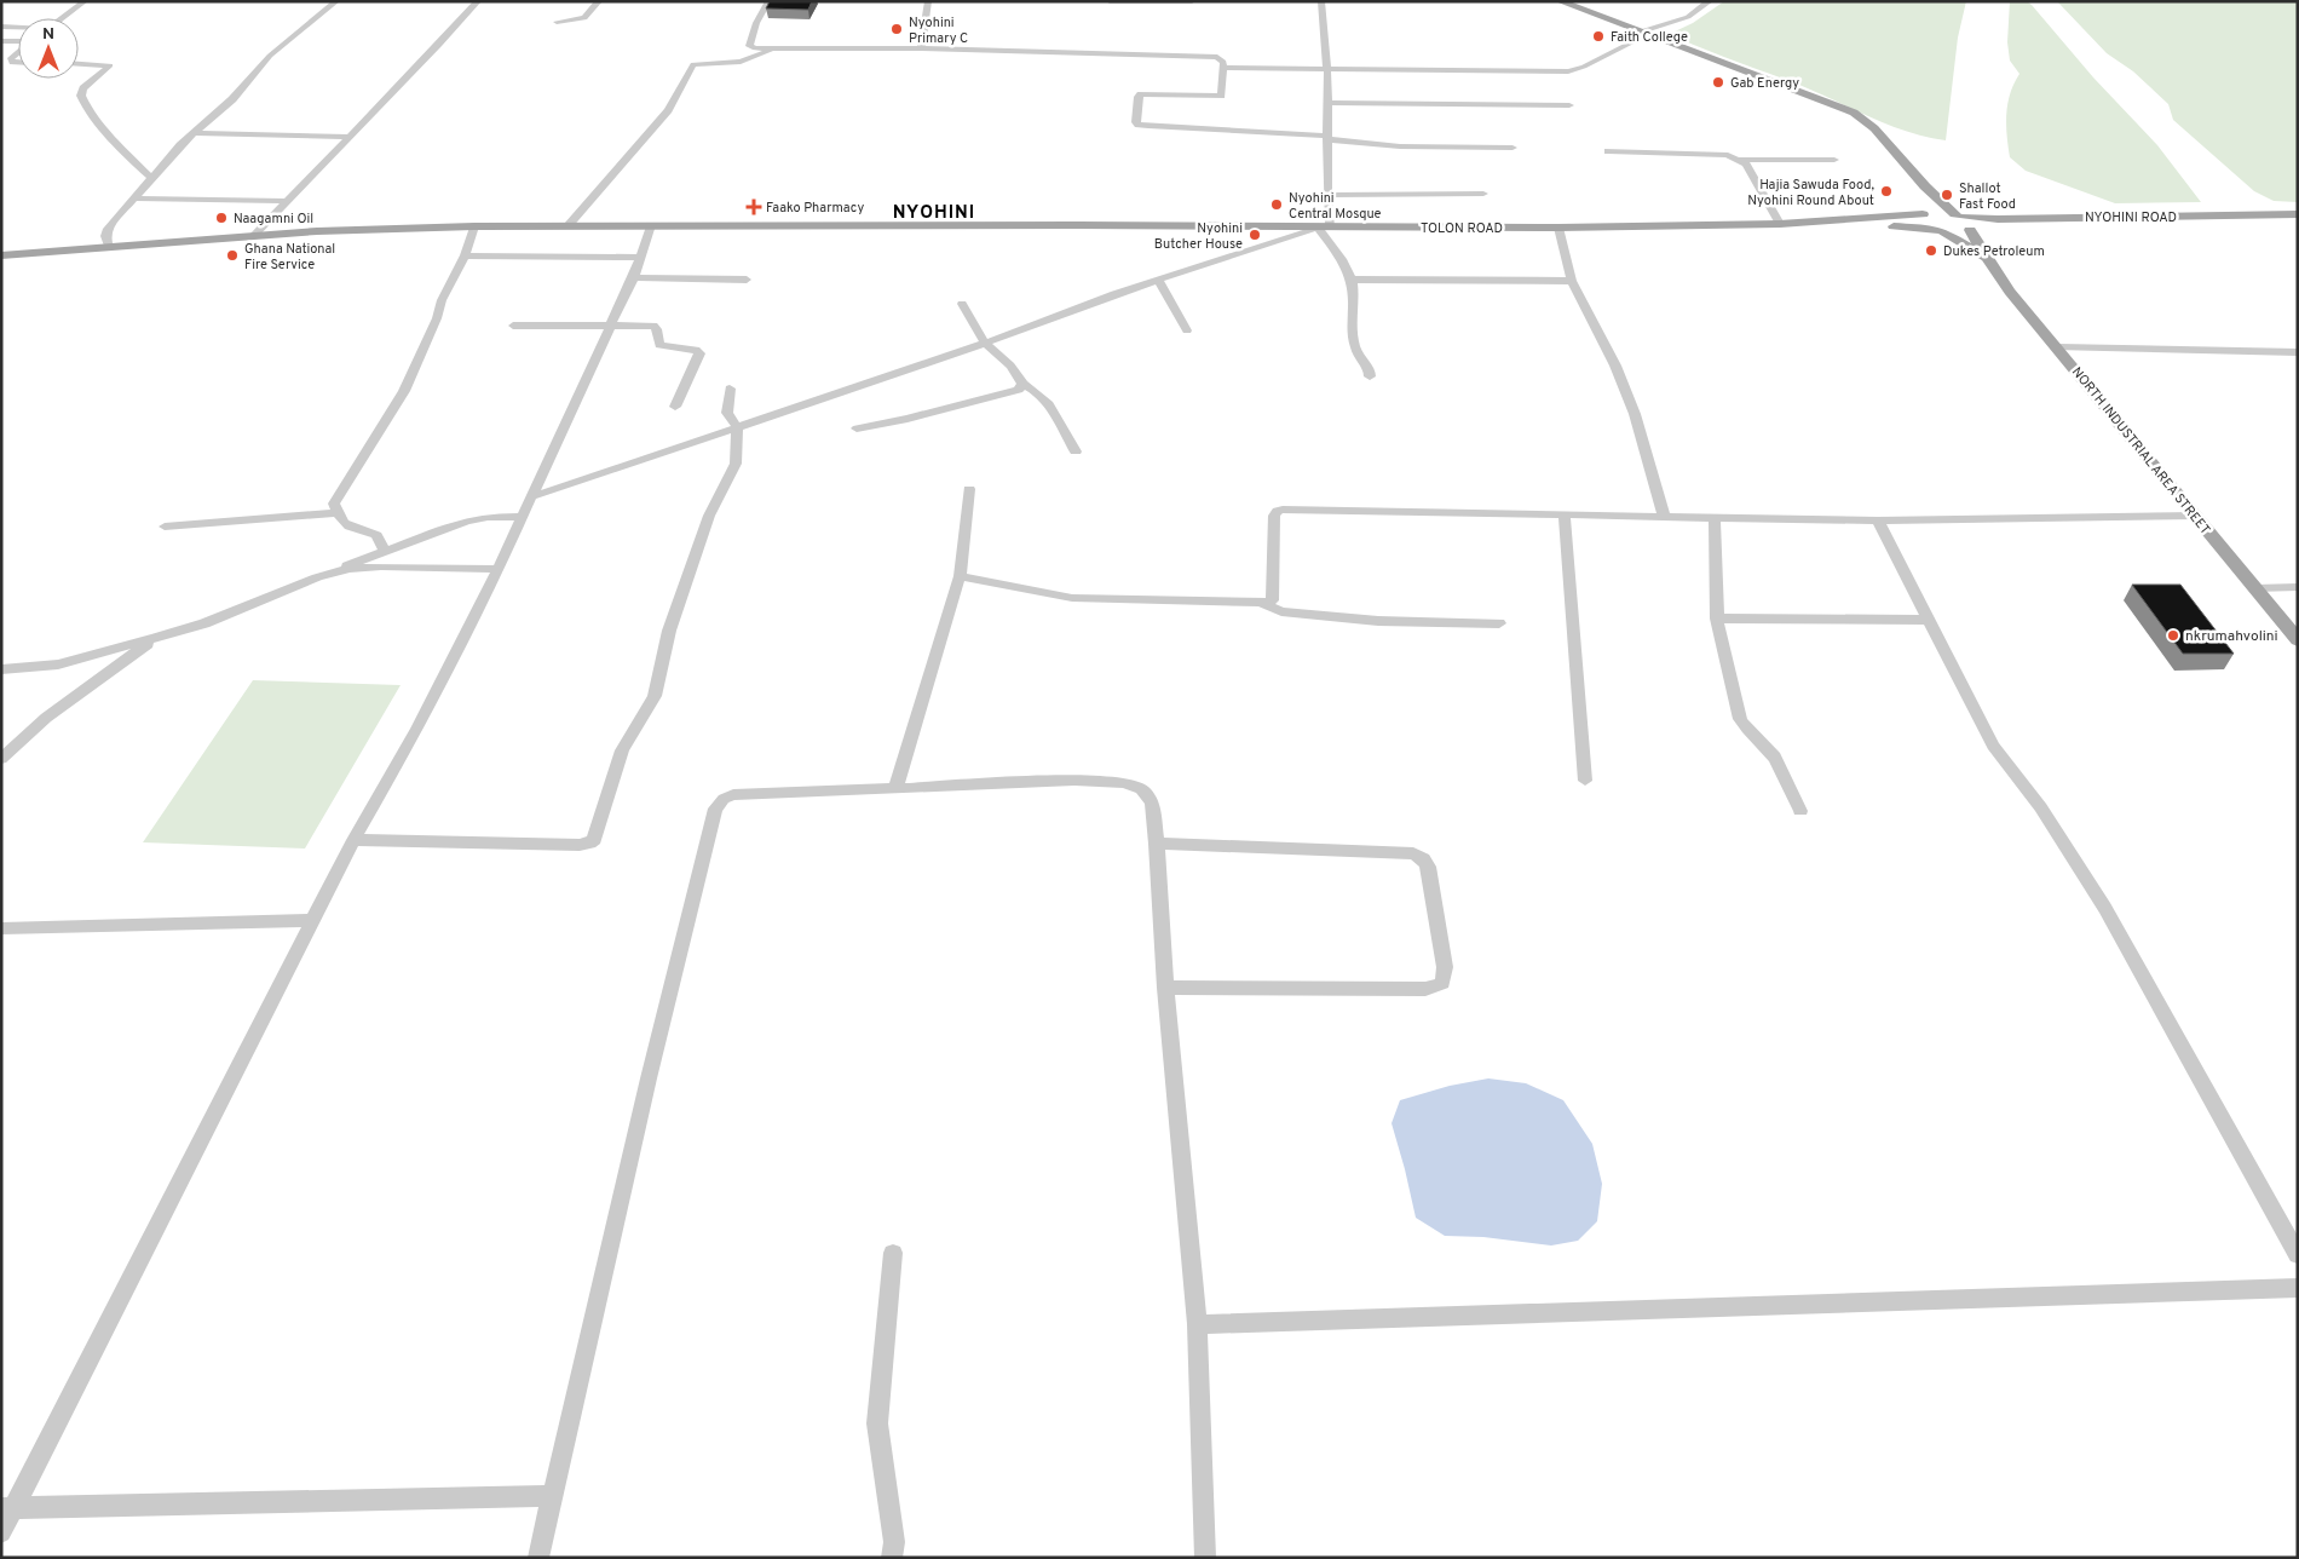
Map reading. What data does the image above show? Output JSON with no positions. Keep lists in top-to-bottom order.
{
  "streets": {
    "main road": ["NYOHINI ROAD", "TOLON ROAD", "NORTH INDUSTRIAL AREA STREET"]
  },
  "crossings": [
    ["NYOHINI ROAD", "NORTH INDUSTRIAL AREA STREET"]
  ],
  "districts": ["NYOHINI"],
  "places": {
    "other": [
      "Nyohini Primary C",
      "Faith College",
      "Gab Energy",
      "Hajia Sawuda Food, Nyohini Round About",
      "Shallot Fast Food",
      "Nyohini Central Mosque",
      "Naagamni Oil",
      "Nyohini Butcher House",
      "Dukes Petroleum",
      "Ghana National Fire Service",
      "nkrumahvolini"
    ],
    "health": ["Faako Pharmacy"]
  },
  "north": "top"
}
